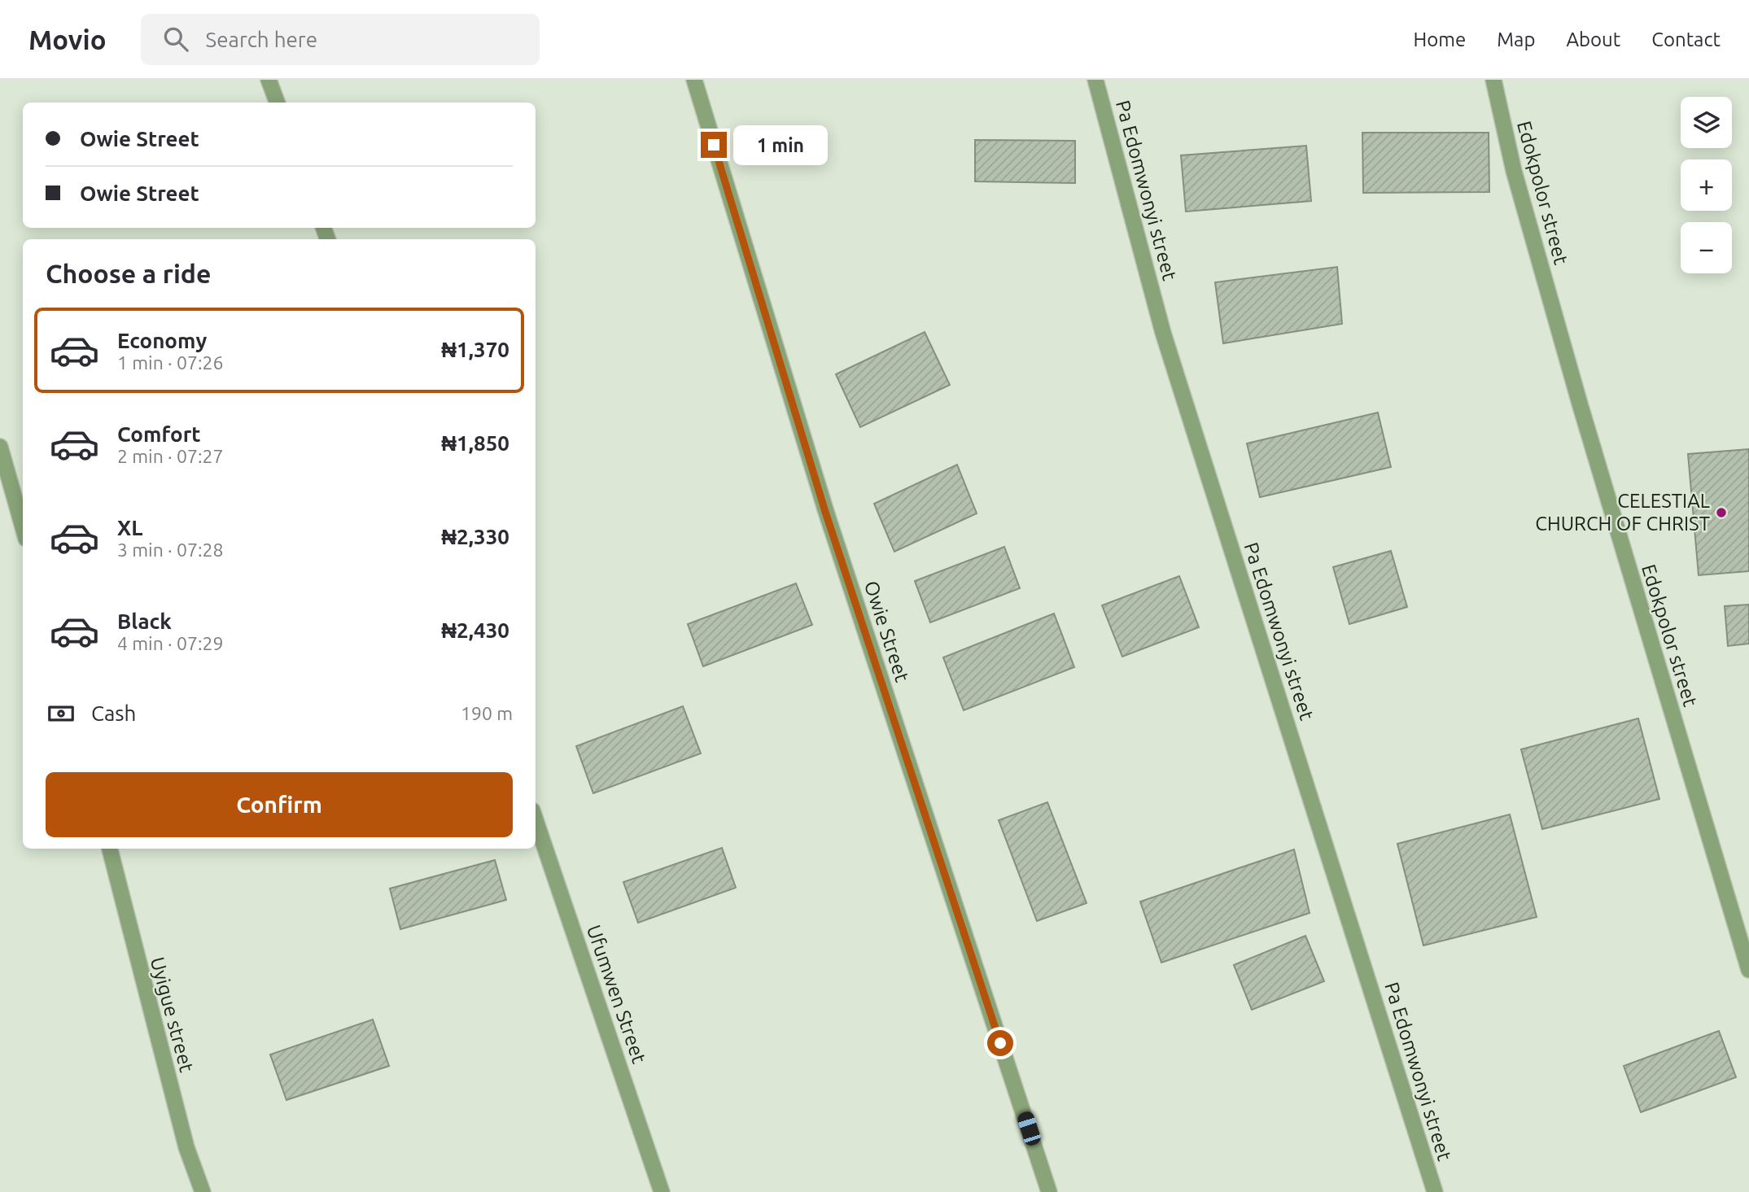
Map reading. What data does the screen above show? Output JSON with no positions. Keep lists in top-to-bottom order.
{
  "streets": {
    "street": [
      "Pa Edomwonyi street",
      "Edokpolor street",
      "Owie Street",
      "Ufumwen Street",
      "Uyigue street"
    ]
  },
  "places": ["CELESTIAL CHURCH OF CHRIST"],
  "page": {
    "header": "Movio",
    "search": "Search here",
    "nav": [
      "Home",
      "Map",
      "About",
      "Contact"
    ],
    "map_buttons": ["+", "−"],
    "banner": ["Owie Street", "Owie Street"],
    "bubble": "1 min",
    "heading": "Choose a ride",
    "list": [
      {
        "name": "Economy",
        "note": "1 min · 07:26",
        "value": "₦1,370"
      },
      {
        "name": "Comfort",
        "note": "2 min · 07:27",
        "value": "₦1,850"
      },
      {
        "name": "XL",
        "note": "3 min · 07:28",
        "value": "₦2,330"
      },
      {
        "name": "Black",
        "note": "4 min · 07:29",
        "value": "₦2,430"
      }
    ],
    "pay": ["Cash", "190 m"],
    "buttons": "Confirm"
  }
}
